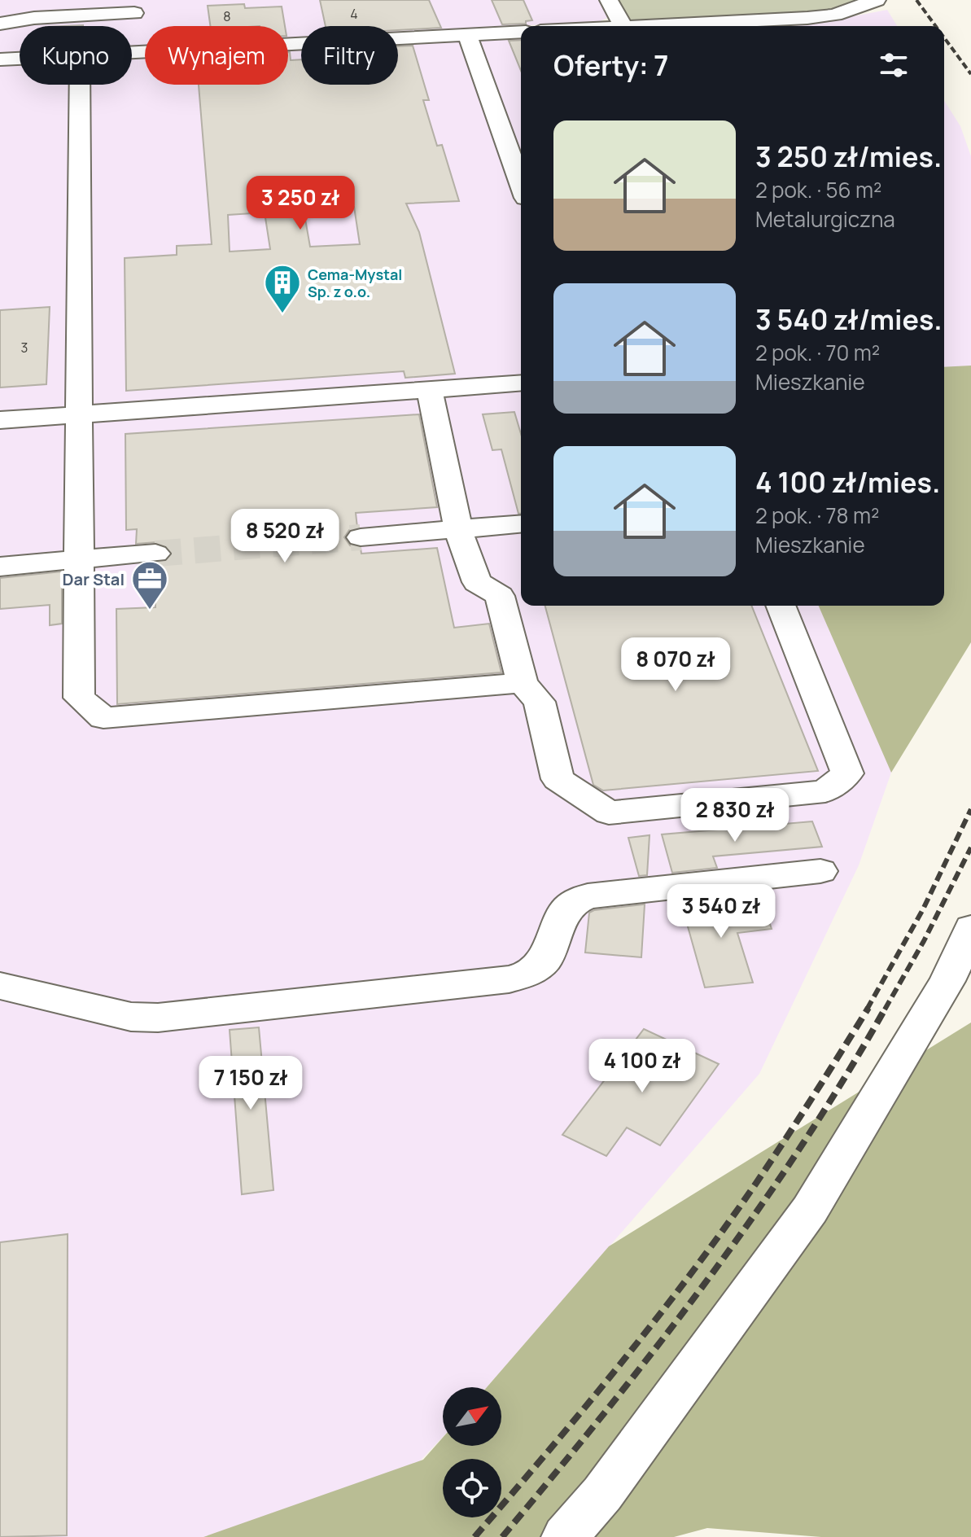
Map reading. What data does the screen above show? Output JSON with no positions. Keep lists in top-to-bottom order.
{
  "places": {
    "building": ["Cema-Mystal Sp. z o.o."],
    "office": ["Dar Stal"]
  },
  "house_numbers": ["4", "8", "3"],
  "north": "top right",
  "page": {
    "chip": ["Kupno", "Wynajem", "Filtry"],
    "heading": "Oferty: 7",
    "list": [
      {
        "name": "3 250 zł/mies.",
        "note": "2 pok. · 56 m² · Metalurgiczna"
      },
      {
        "name": "3 540 zł/mies.",
        "note": "2 pok. · 70 m² · Mieszkanie"
      },
      {
        "name": "4 100 zł/mies.",
        "note": "2 pok. · 78 m² · Mieszkanie"
      }
    ],
    "price": [
      "3 250 zł",
      "8 520 zł",
      "8 070 zł",
      "2 830 zł",
      "3 540 zł",
      "4 100 zł",
      "7 150 zł"
    ]
  }
}
